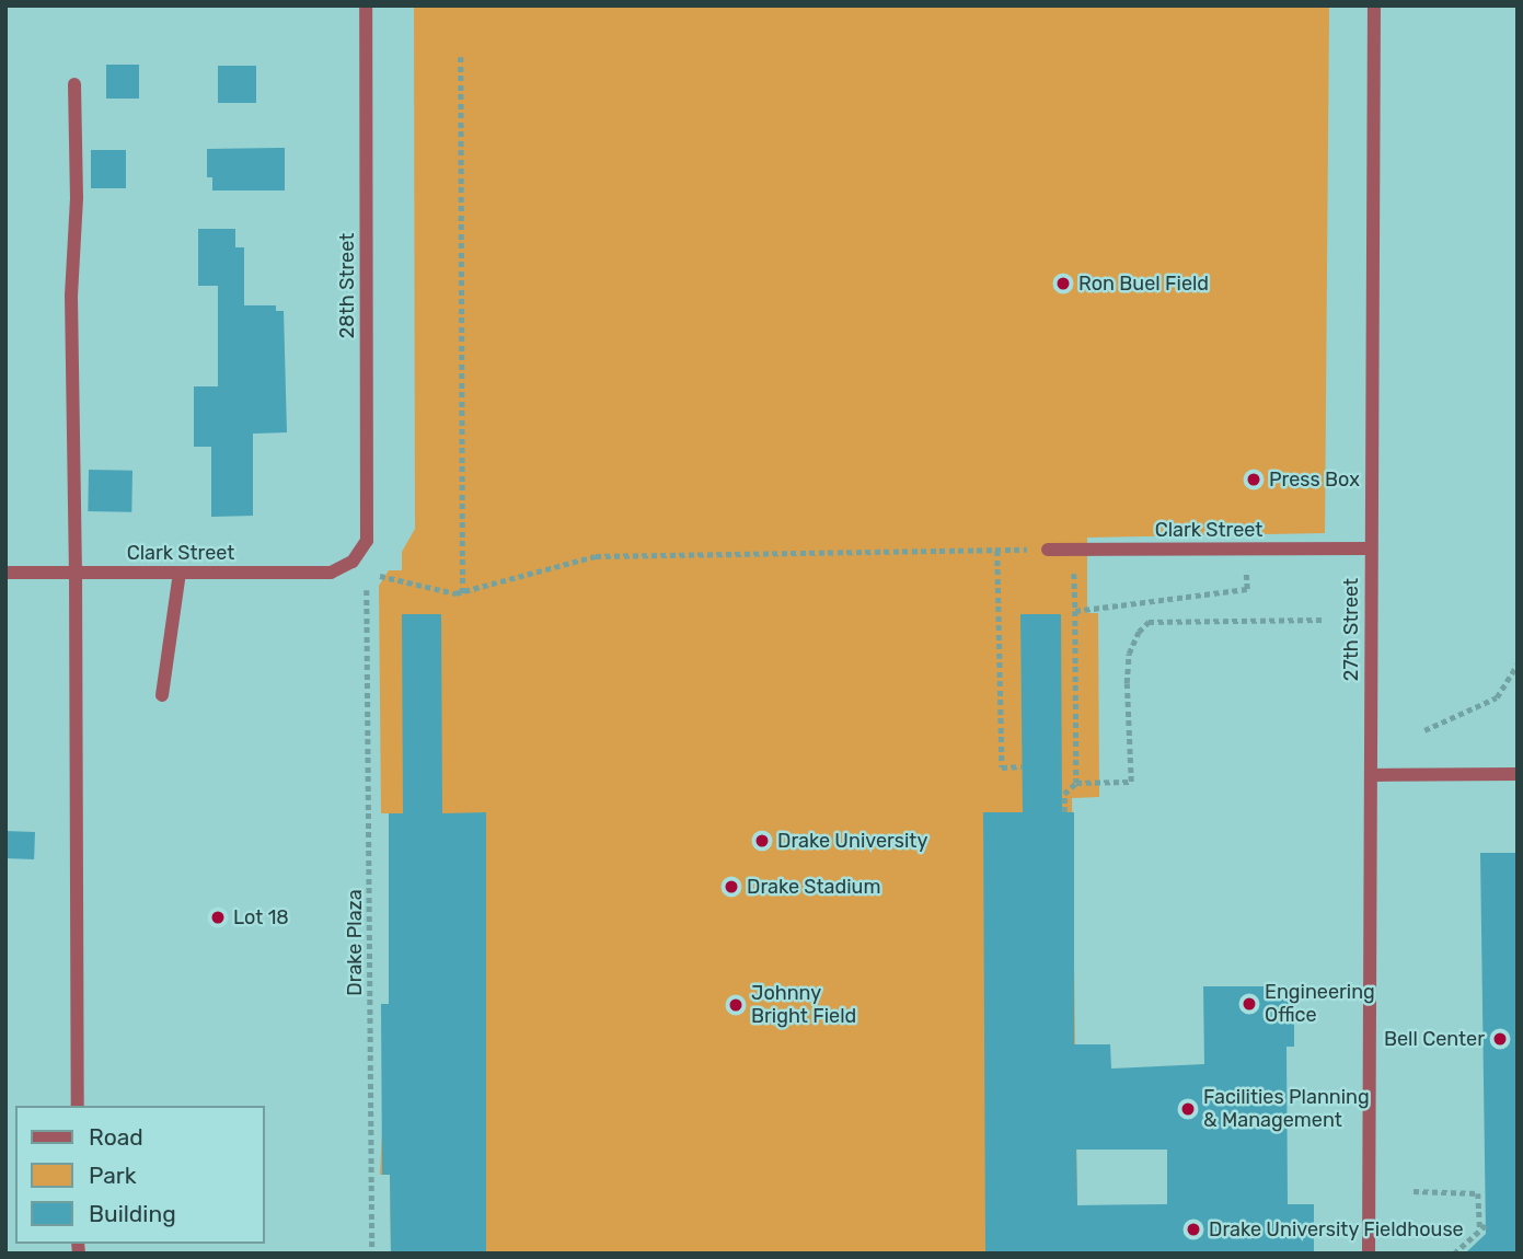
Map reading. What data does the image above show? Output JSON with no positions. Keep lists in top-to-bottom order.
{
  "streets": {
    "street": ["28th Street", "Clark Street", "27th Street"],
    "path": ["Drake Plaza"]
  },
  "crossings": [
    ["28th Street", "Clark Street"],
    ["Clark Street", "27th Street"]
  ],
  "places": [
    "Ron Buel Field",
    "Press Box",
    "Drake University",
    "Drake Stadium",
    "Lot 18",
    "Engineering Office",
    "Johnny Bright Field",
    "Bell Center",
    "Facilities Planning & Management",
    "Drake University Fieldhouse"
  ],
  "legend": ["Road", "Park", "Building"]
}
